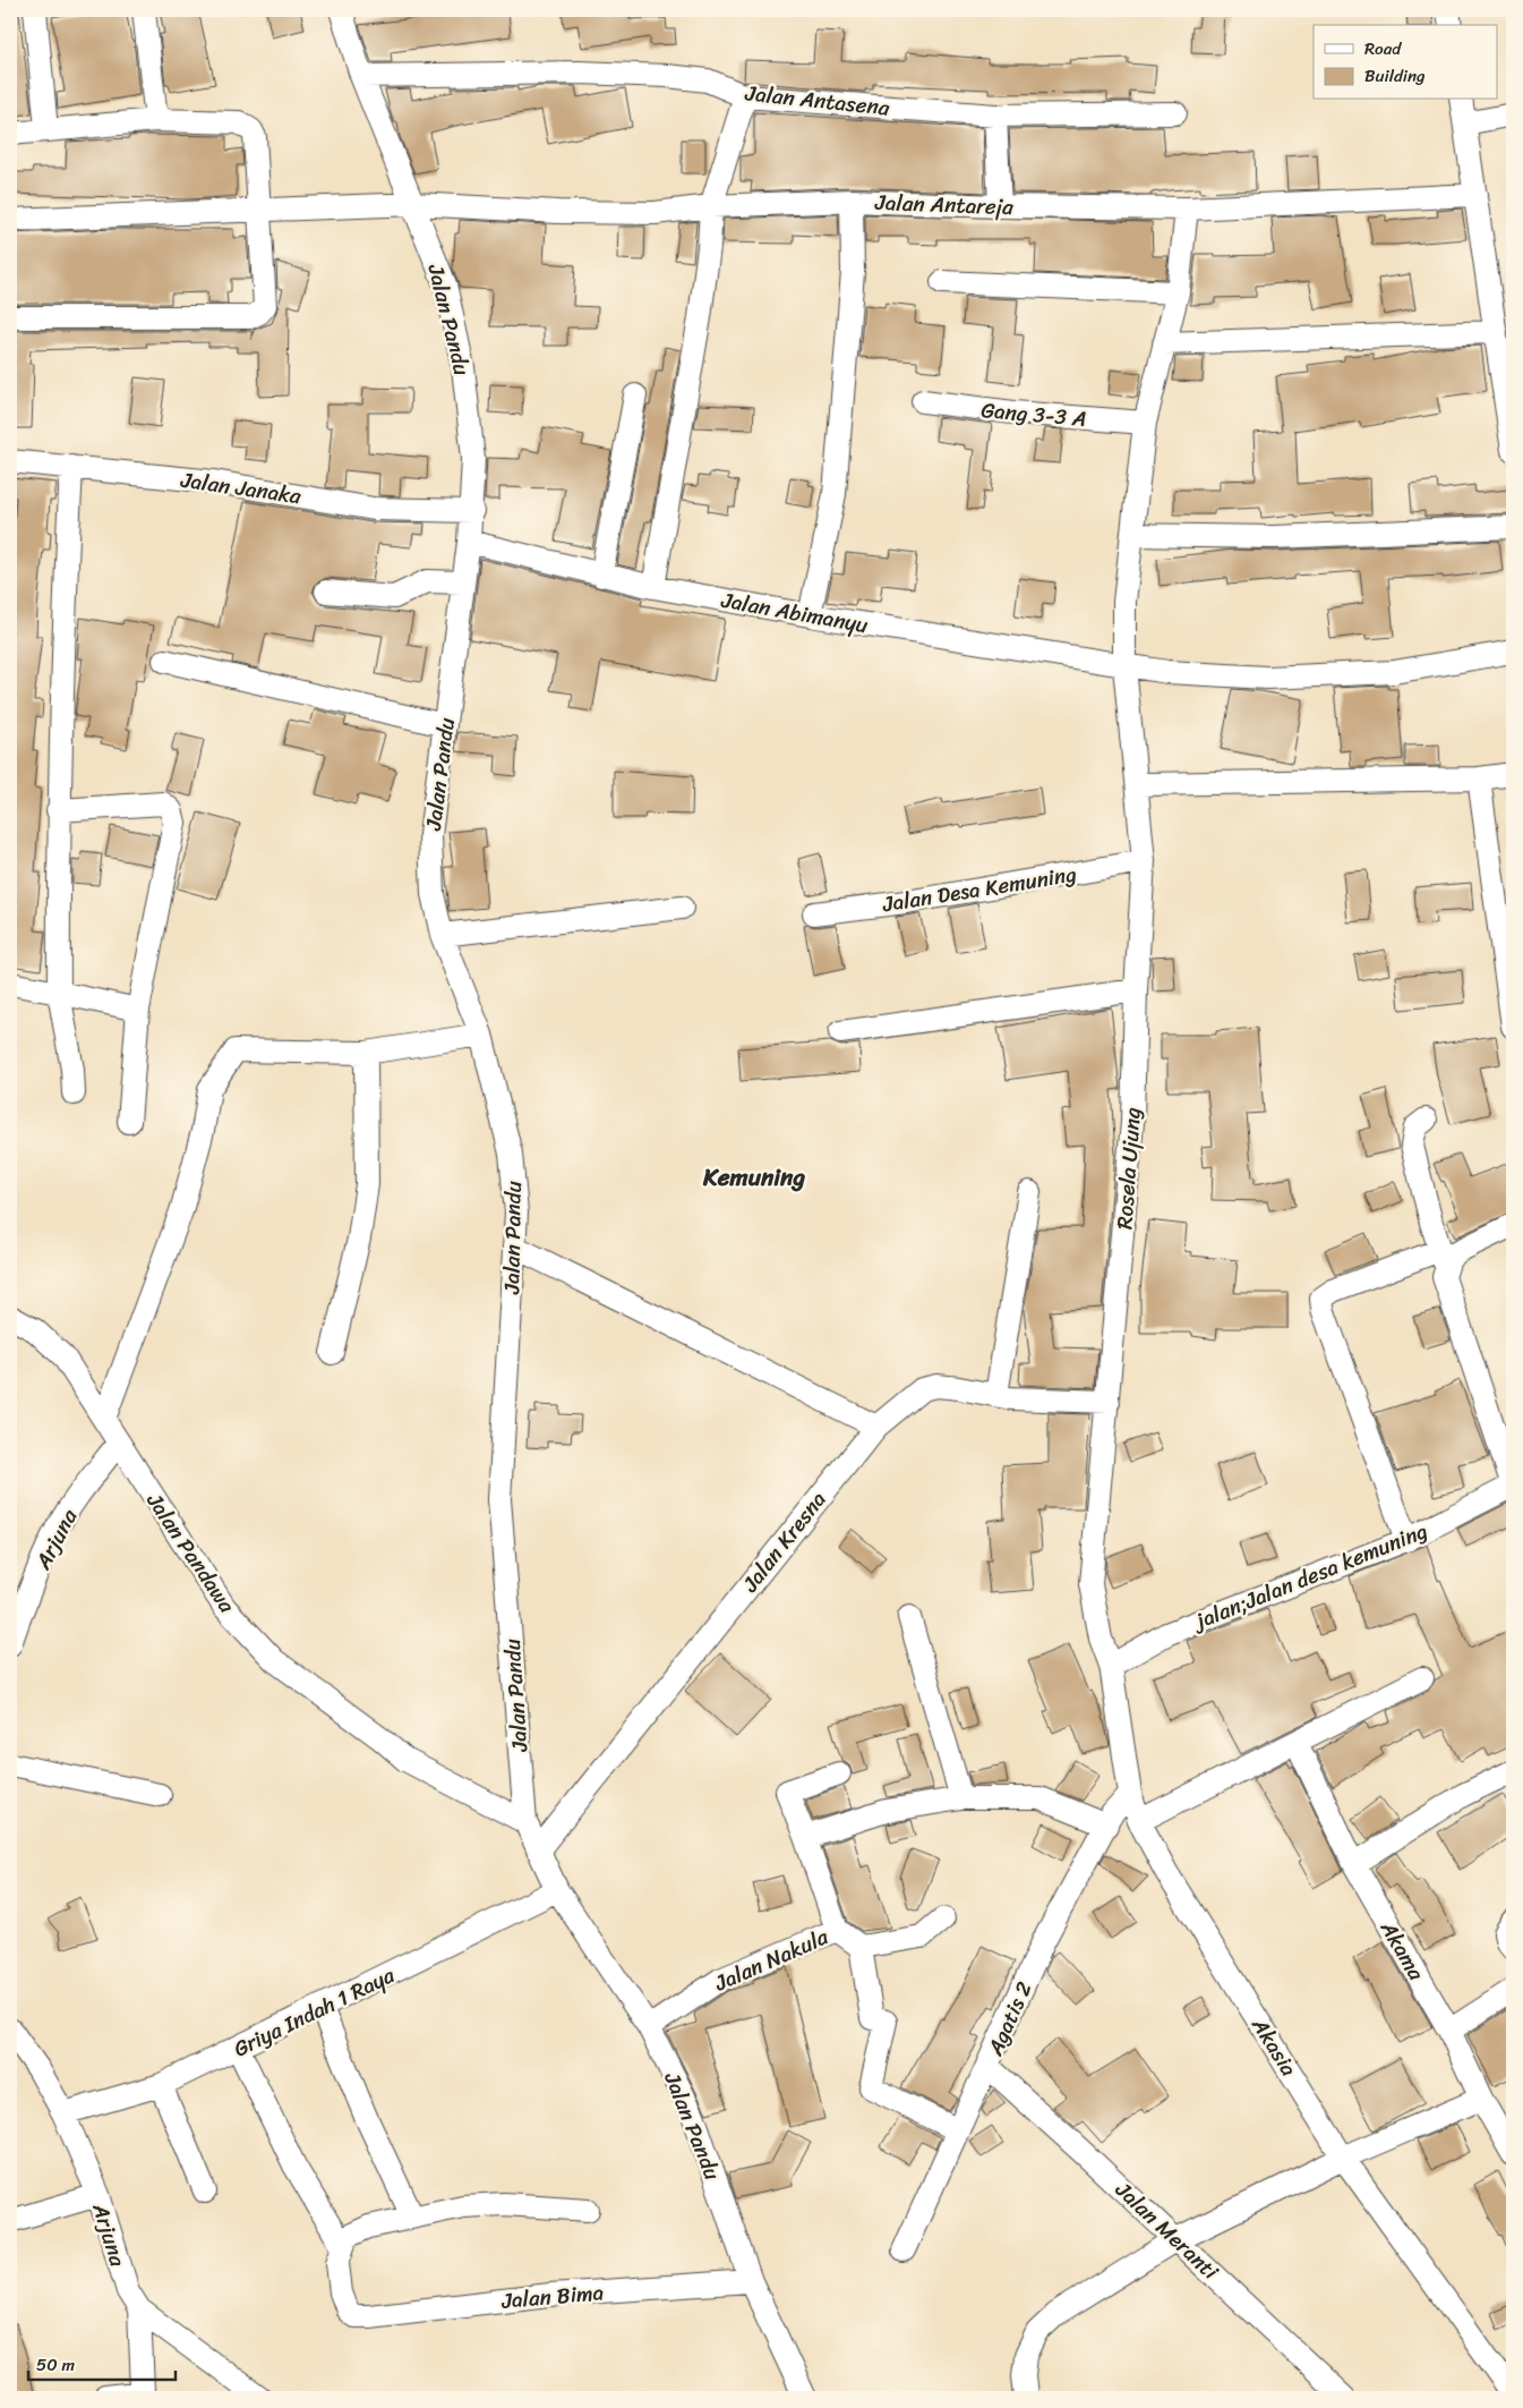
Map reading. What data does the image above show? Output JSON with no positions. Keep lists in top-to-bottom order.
{
  "streets": {
    "street": [
      "Jalan Antasena",
      "Jalan Antareja",
      "Jalan Pandu",
      "Gang 3-3 A",
      "Jalan Janaka",
      "Jalan Abimanyu",
      "Jalan Desa Kemuning",
      "Rosela Ujung",
      "Arjuna",
      "Jalan Kresna",
      "Jalan Pandawa",
      "jalan;Jalan desa kemuning",
      "Akama",
      "Jalan Nakula",
      "Griya Indah 1 Raya",
      "Agatis 2",
      "Akasia",
      "Jalan Meranti",
      "Jalan Bima"
    ]
  },
  "crossings": [
    ["Jalan Antasena", "Jalan Pandu"],
    ["Jalan Antareja", "Jalan Pandu"],
    ["Jalan Antareja", "Rosela Ujung"],
    ["Jalan Pandu", "Jalan Janaka"],
    ["Jalan Pandu", "Jalan Abimanyu"],
    ["Jalan Pandu", "Jalan Kresna"],
    ["Jalan Pandu", "Jalan Pandawa"],
    ["Jalan Pandu", "Jalan Nakula"],
    ["Jalan Pandu", "Griya Indah 1 Raya"],
    ["Jalan Pandu", "Jalan Bima"],
    ["Gang 3-3 A", "Rosela Ujung"],
    ["Jalan Abimanyu", "Rosela Ujung"],
    ["Jalan Desa Kemuning", "Rosela Ujung"],
    ["Rosela Ujung", "Jalan Kresna"],
    ["Rosela Ujung", "jalan;Jalan desa kemuning"],
    ["Rosela Ujung", "Akasia"],
    ["Arjuna", "Jalan Pandawa"],
    ["Arjuna", "Griya Indah 1 Raya"],
    ["jalan;Jalan desa kemuning", "Akasia"],
    ["Agatis 2", "Akasia"],
    ["Agatis 2", "Jalan Meranti"]
  ],
  "districts": ["Kemuning"],
  "legend": ["Road", "Building"],
  "scale_bar": "50 m"
}
